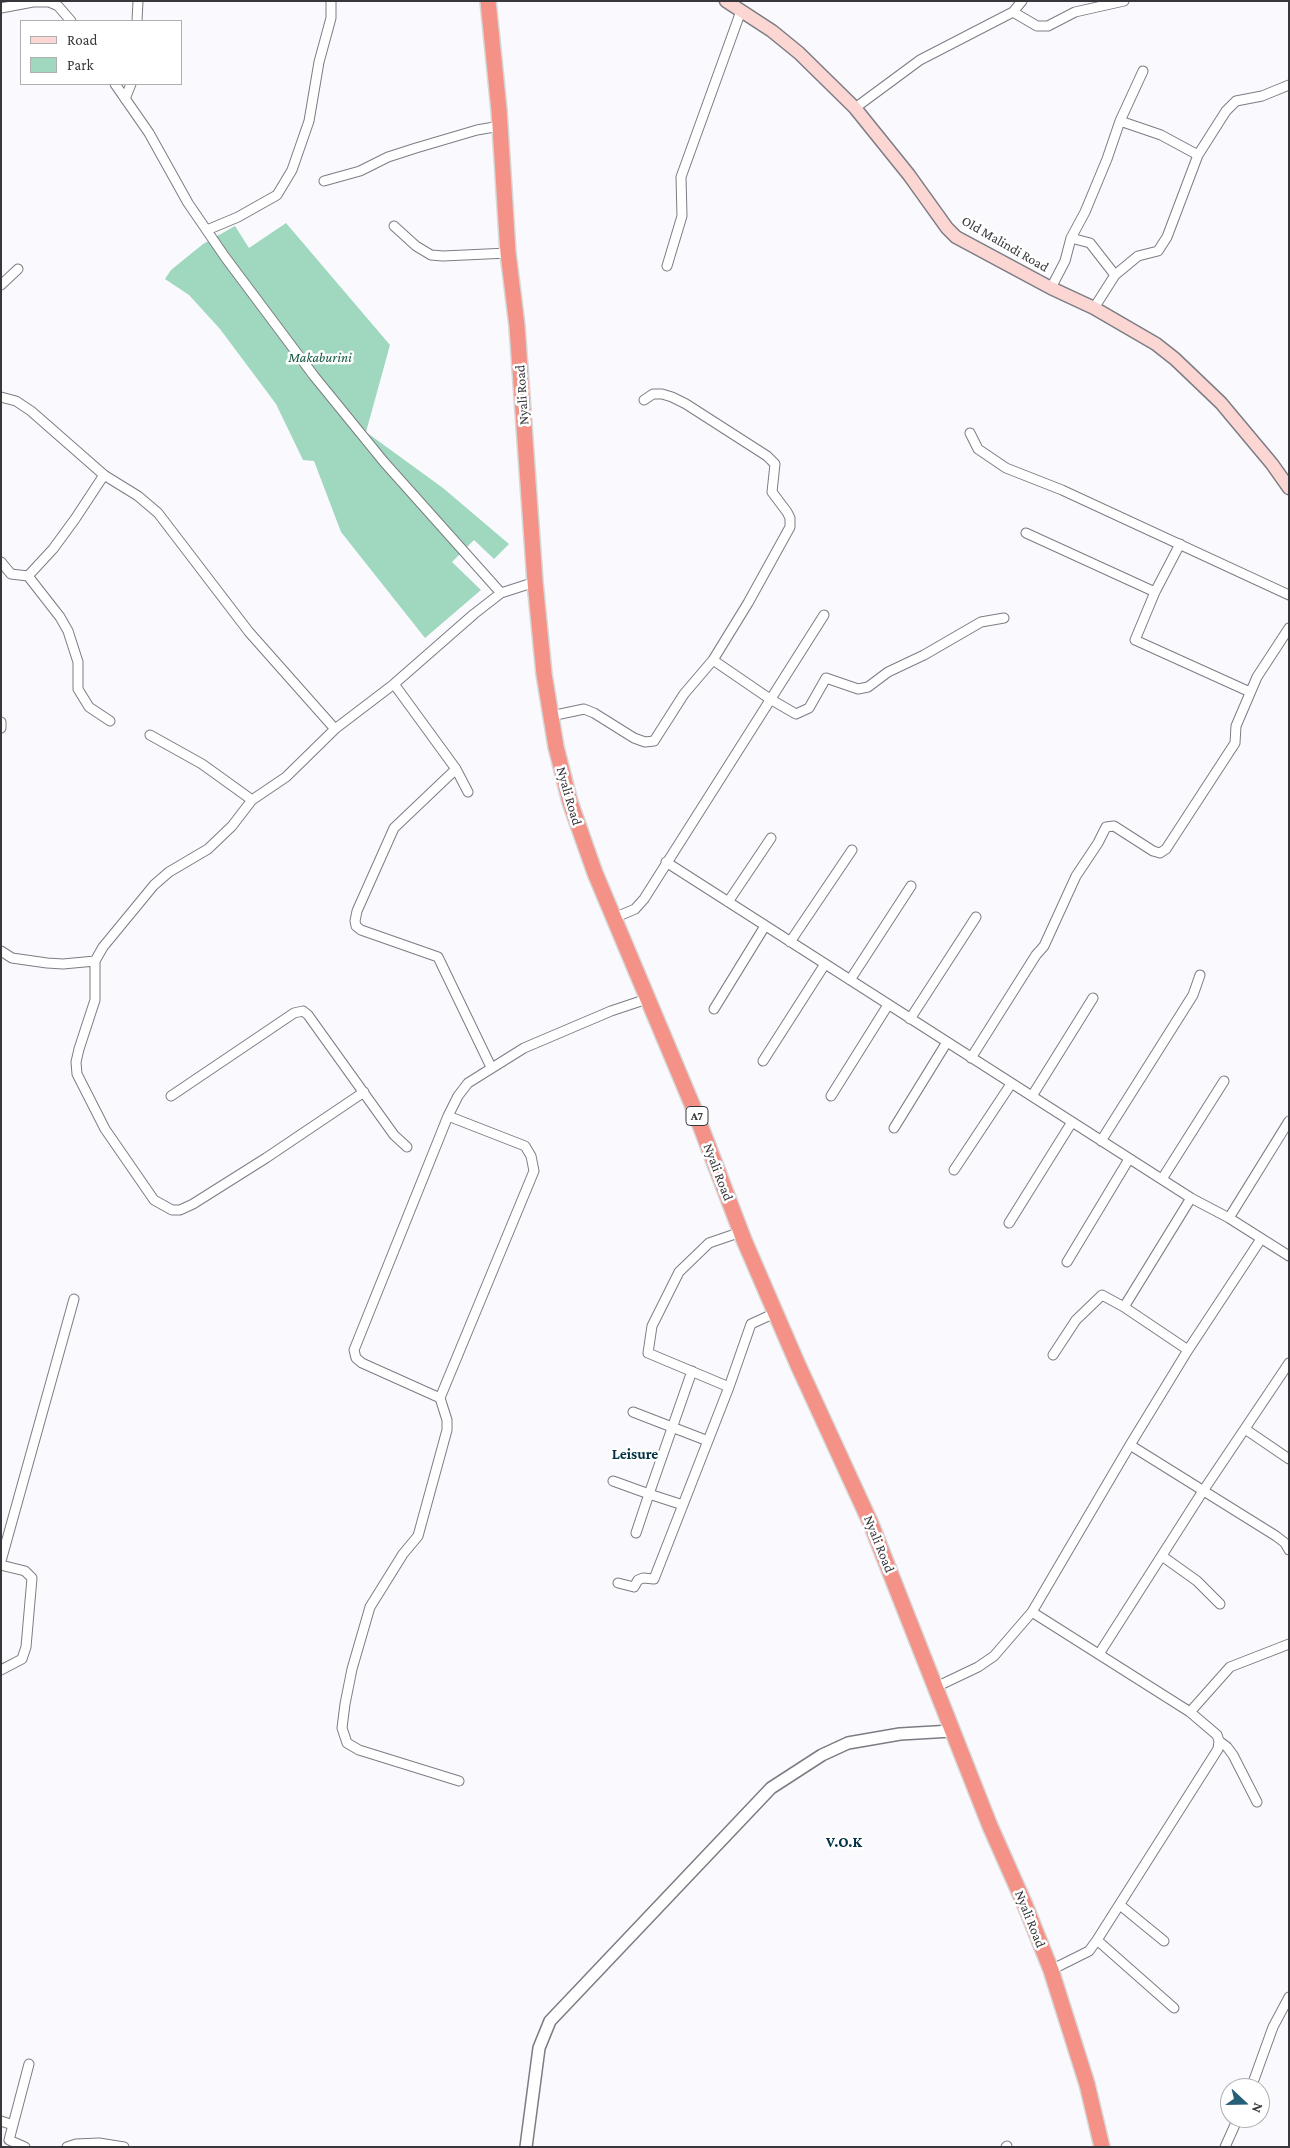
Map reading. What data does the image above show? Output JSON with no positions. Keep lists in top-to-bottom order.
{
  "streets": {
    "highway": ["Nyali Road", "A7"],
    "main road": ["Old Malindi Road"]
  },
  "districts": ["Leisure", "V.O.K"],
  "parks": ["Makaburini"],
  "legend": ["Road", "Park"],
  "north": "right"
}
